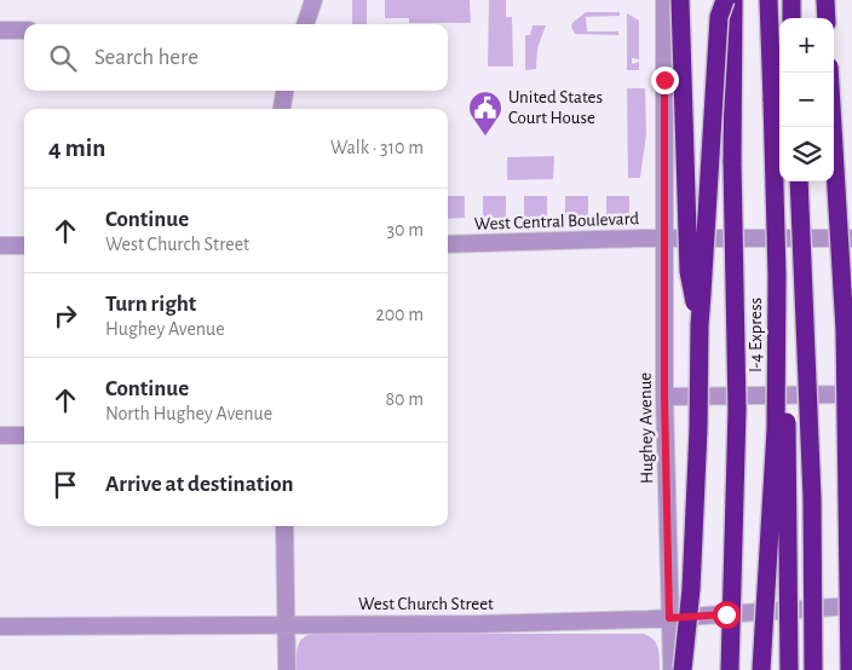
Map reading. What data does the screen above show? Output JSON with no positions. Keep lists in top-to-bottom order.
{
  "streets": {
    "highway": ["I-4 Express"],
    "street": ["West Central Boulevard", "Hughey Avenue", "West Church Street"]
  },
  "crossings": [
    ["West Central Boulevard", "Hughey Avenue"],
    ["Hughey Avenue", "West Church Street"]
  ],
  "places": {
    "public building": ["United States Court House"]
  },
  "page": {
    "map_buttons": ["+", "−"],
    "search": "Search here",
    "heading": ["4 min", "Walk · 310 m"],
    "list": [
      ["Continue", "West Church Street", "30 m"],
      ["Turn right", "Hughey Avenue", "200 m"],
      ["Continue", "North Hughey Avenue", "80 m"],
      "Arrive at destination"
    ]
  }
}
